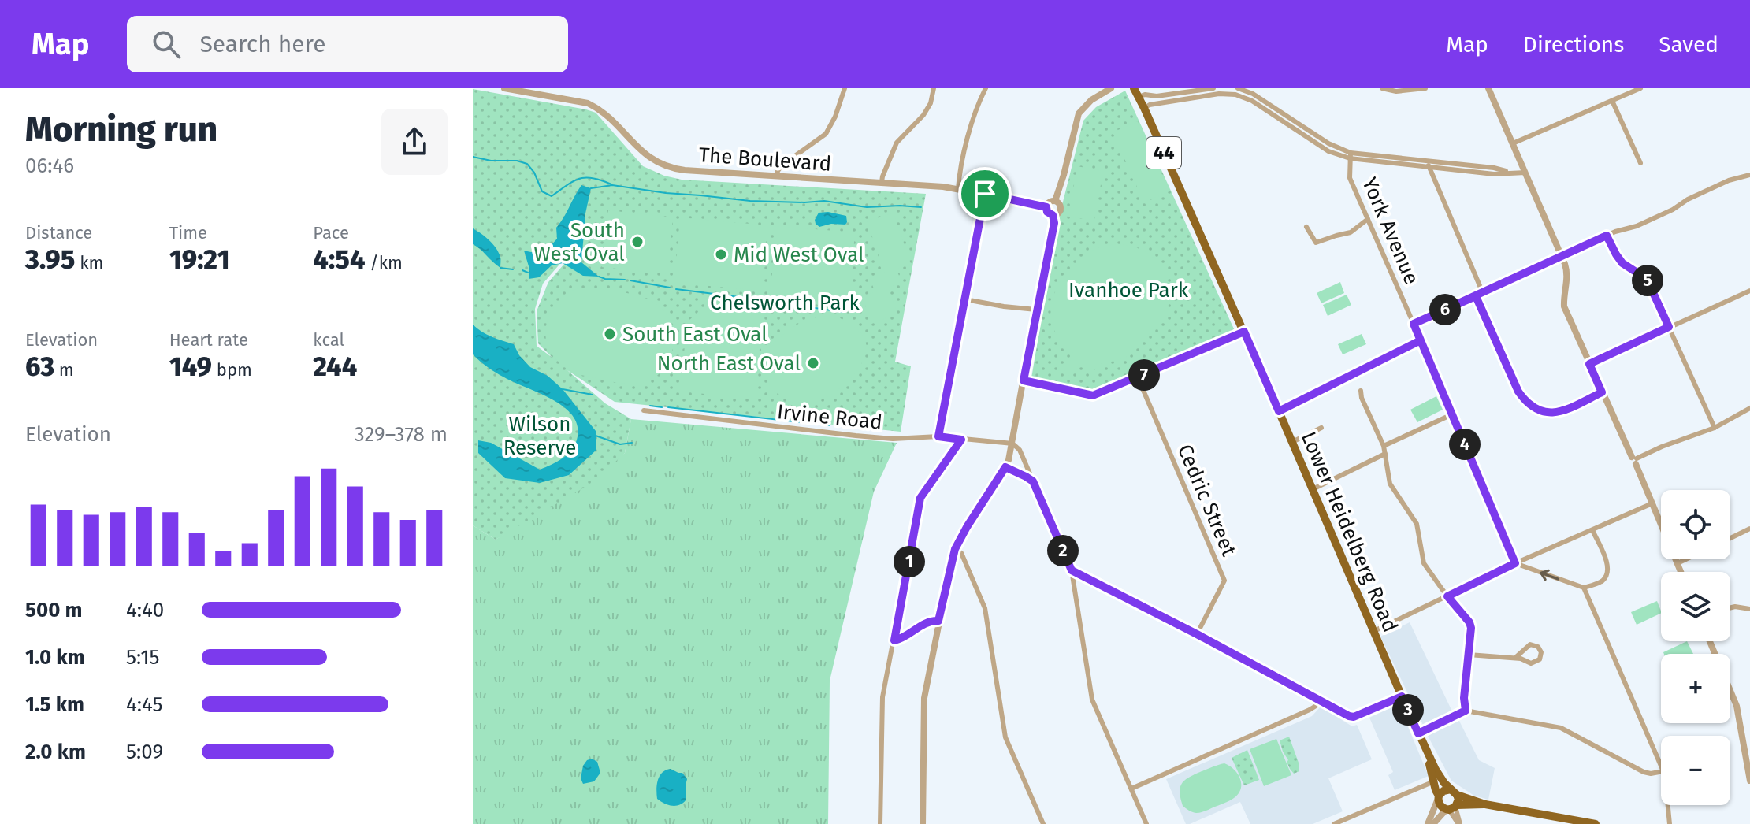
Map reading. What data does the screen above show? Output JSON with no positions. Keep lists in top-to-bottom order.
{
  "streets": {
    "main road": ["44", "Lower Heidelberg Road"],
    "street": [
      "The Boulevard",
      "York Avenue",
      "Irvine Road",
      "Cedric Street"
    ]
  },
  "crossings": [
    ["44", "Lower Heidelberg Road"]
  ],
  "parks": ["Ivanhoe Park", "Chelsworth Park", "Wilson Reserve"],
  "places": [
    "South West Oval",
    "Mid West Oval",
    "South East Oval",
    "North East Oval"
  ],
  "page": {
    "header": "Map",
    "search": "Search here",
    "nav": ["Map", "Directions", "Saved"],
    "heading": ["Morning run", "06:46"],
    "stats": [
      ["Distance", "3.95 km"],
      ["Time", "19:21"],
      ["Pace", "4:54 /km"],
      ["Elevation", "63 m"],
      ["Heart rate", "149 bpm"],
      ["kcal", "244"]
    ],
    "pins": [
      "5",
      "6",
      "7",
      "4",
      "2",
      "1",
      "3"
    ],
    "chart": ["Elevation", "329–378 m"],
    "map_buttons": ["+", "−"],
    "list": [
      {
        "name": "500 m",
        "note": "4:40"
      },
      {
        "name": "1.0 km",
        "note": "5:15"
      },
      {
        "name": "1.5 km",
        "note": "4:45"
      },
      {
        "name": "2.0 km",
        "note": "5:09"
      }
    ]
  }
}
